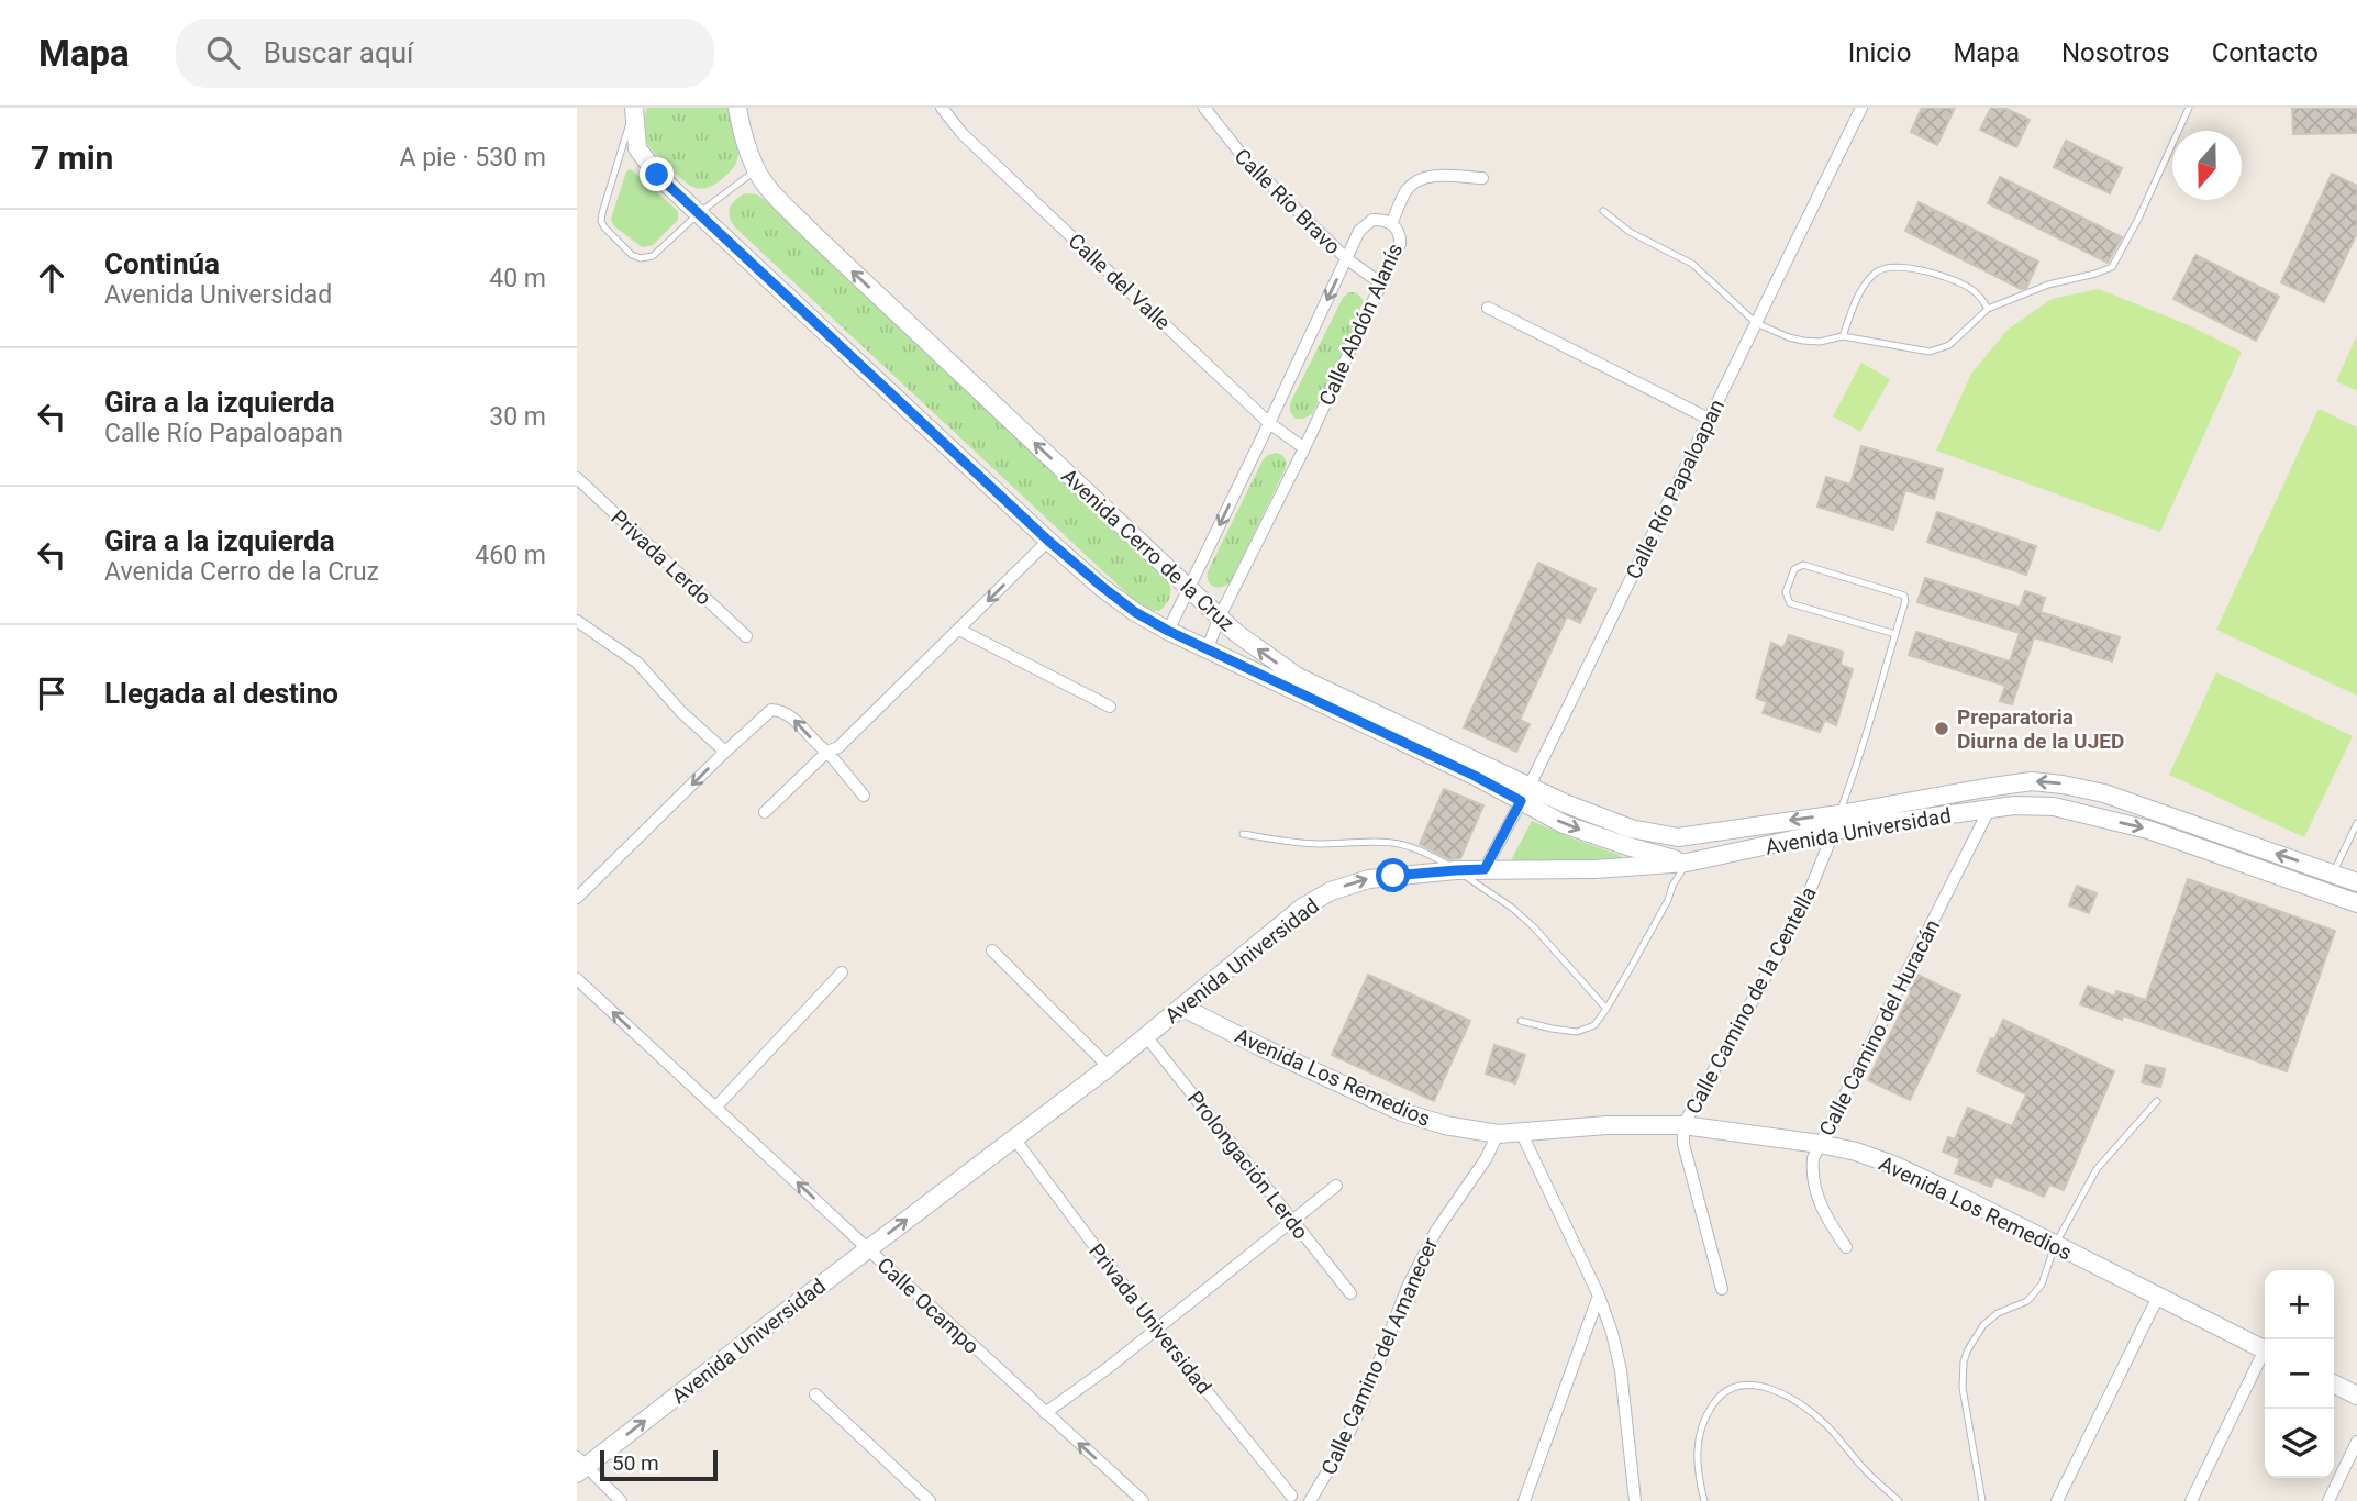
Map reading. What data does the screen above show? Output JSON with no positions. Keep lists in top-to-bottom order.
{
  "streets": {
    "street": [
      "Calle Río Bravo",
      "Calle del Valle",
      "Calle Abdón Alanís",
      "Calle Río Papaloapan",
      "Avenida Cerro de la Cruz",
      "Privada Lerdo",
      "Avenida Universidad",
      "Calle Camino de la Centella",
      "Calle Camino del Huracán",
      "Avenida Los Remedios",
      "Prolongación Lerdo",
      "Calle Ocampo",
      "Privada Universidad",
      "Calle Camino del Amanecer"
    ]
  },
  "crossings": [
    ["Calle Río Bravo", "Calle Abdón Alanís"],
    ["Calle del Valle", "Calle Abdón Alanís"],
    ["Calle Abdón Alanís", "Avenida Cerro de la Cruz"],
    ["Calle Río Papaloapan", "Avenida Cerro de la Cruz"],
    ["Calle Río Papaloapan", "Avenida Universidad"],
    ["Avenida Cerro de la Cruz", "Avenida Universidad"],
    ["Avenida Universidad", "Calle Camino de la Centella"],
    ["Avenida Universidad", "Calle Camino del Huracán"],
    ["Avenida Universidad", "Avenida Los Remedios"],
    ["Avenida Universidad", "Prolongación Lerdo"],
    ["Avenida Universidad", "Calle Ocampo"],
    ["Avenida Universidad", "Privada Universidad"],
    ["Calle Camino de la Centella", "Avenida Los Remedios"],
    ["Calle Camino del Huracán", "Avenida Los Remedios"],
    ["Avenida Los Remedios", "Calle Camino del Amanecer"]
  ],
  "one_way": ["Calle Ocampo"],
  "places": ["Preparatoria Diurna de la UJED"],
  "scale_bar": "50 m",
  "north": "bottom",
  "page": {
    "header": "Mapa",
    "search": "Buscar aquí",
    "nav": [
      "Inicio",
      "Mapa",
      "Nosotros",
      "Contacto"
    ],
    "heading": ["7 min", "A pie · 530 m"],
    "list": [
      ["Continúa", "Avenida Universidad", "40 m"],
      ["Gira a la izquierda", "Calle Río Papaloapan", "30 m"],
      ["Gira a la izquierda", "Avenida Cerro de la Cruz", "460 m"],
      "Llegada al destino"
    ],
    "map_buttons": ["+", "−"],
    "scale": "50 m"
  }
}
